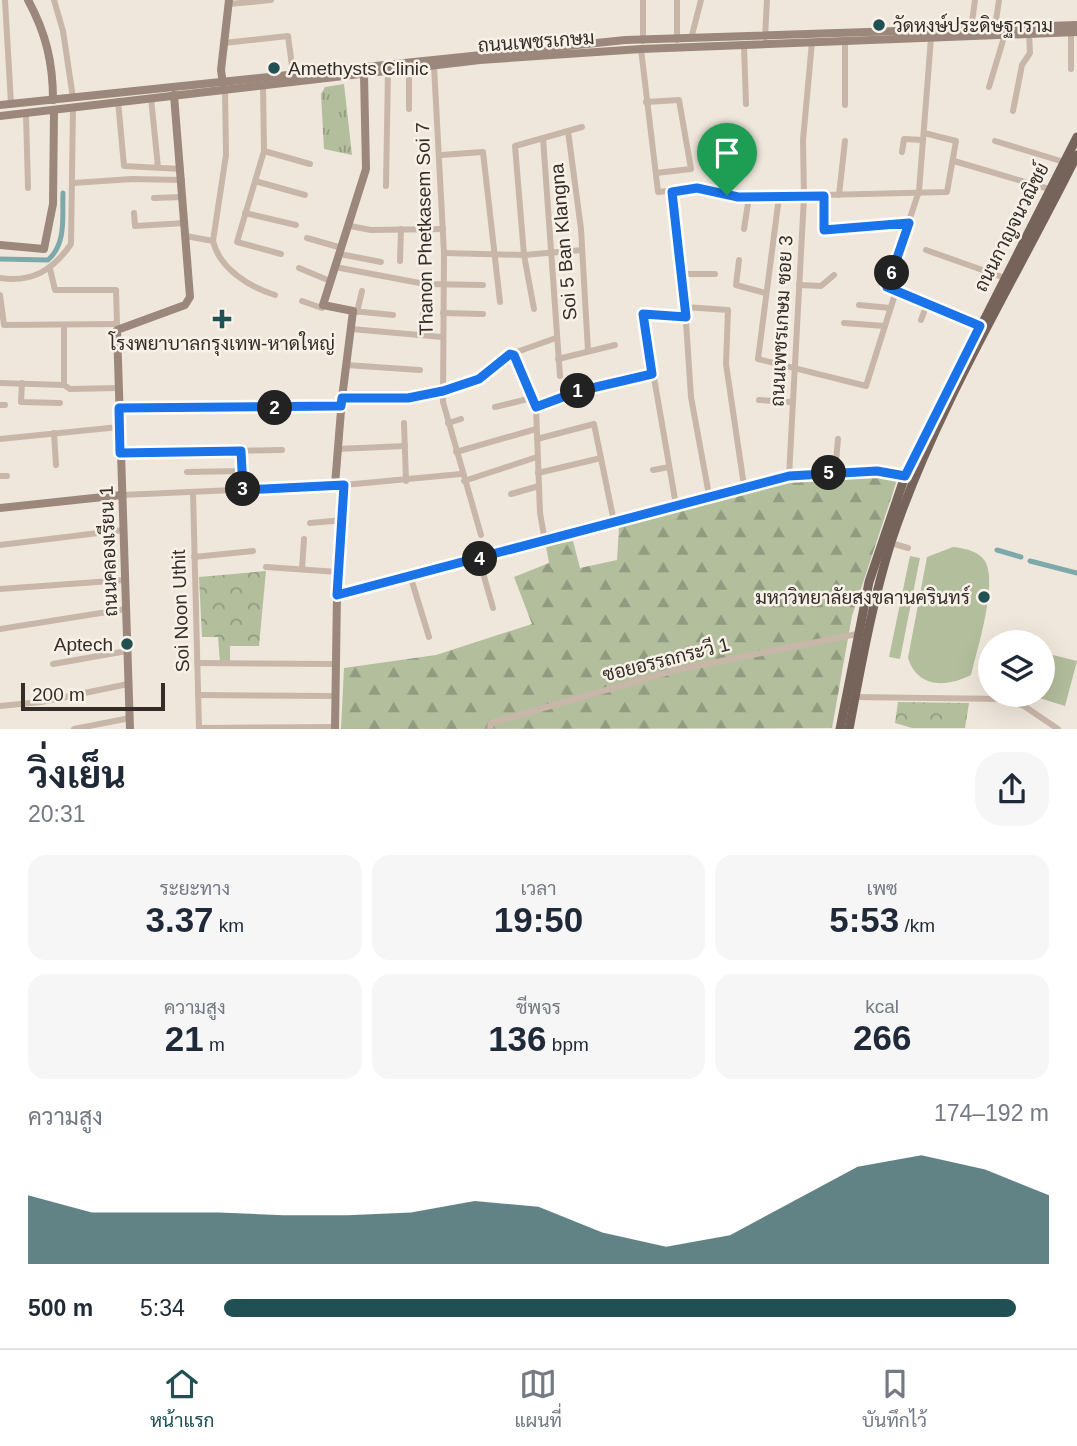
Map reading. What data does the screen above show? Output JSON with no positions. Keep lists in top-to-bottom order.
{
  "streets": {
    "main road": ["ถนนเพชรเกษม", "ถนนกาญจนวณิชย์", "ถนนคลองเรียน 1"],
    "street": [
      "Thanon Phetkasem Soi 7",
      "Soi 5 Ban Klangna",
      "ถนนเพชรเกษม ซอย 3",
      "Soi Noon Uthit",
      "ซอยอรรถกระวี 1"
    ]
  },
  "crossings": [
    ["ถนนเพชรเกษม", "Thanon Phetkasem Soi 7"],
    ["ถนนเพชรเกษม", "ถนนเพชรเกษม ซอย 3"],
    ["ถนนกาญจนวณิชย์", "ซอยอรรถกระวี 1"]
  ],
  "places": {
    "other": [
      "วัดหงษ์ประดิษฐาราม",
      "Amethysts Clinic",
      "มหาวิทยาลัยสงขลานครินทร์",
      "Aptech"
    ],
    "health": ["โรงพยาบาลกรุงเทพ-หาดใหญ่"]
  },
  "scale_bar": "200 m",
  "page": {
    "pins": [
      "6",
      "1",
      "2",
      "5",
      "3",
      "4"
    ],
    "scale": "200 m",
    "heading": ["วิ่งเย็น", "20:31"],
    "stats": [
      ["ระยะทาง", "3.37 km"],
      ["เวลา", "19:50"],
      ["เพซ", "5:53 /km"],
      ["ความสูง", "21 m"],
      ["ชีพจร", "136 bpm"],
      ["kcal", "266"]
    ],
    "chart": ["ความสูง", "174–192 m"],
    "list": [
      {
        "name": "500 m",
        "note": "5:34"
      }
    ],
    "tabs": ["หน้าแรก", "แผนที่", "บันทึกไว้"]
  }
}
